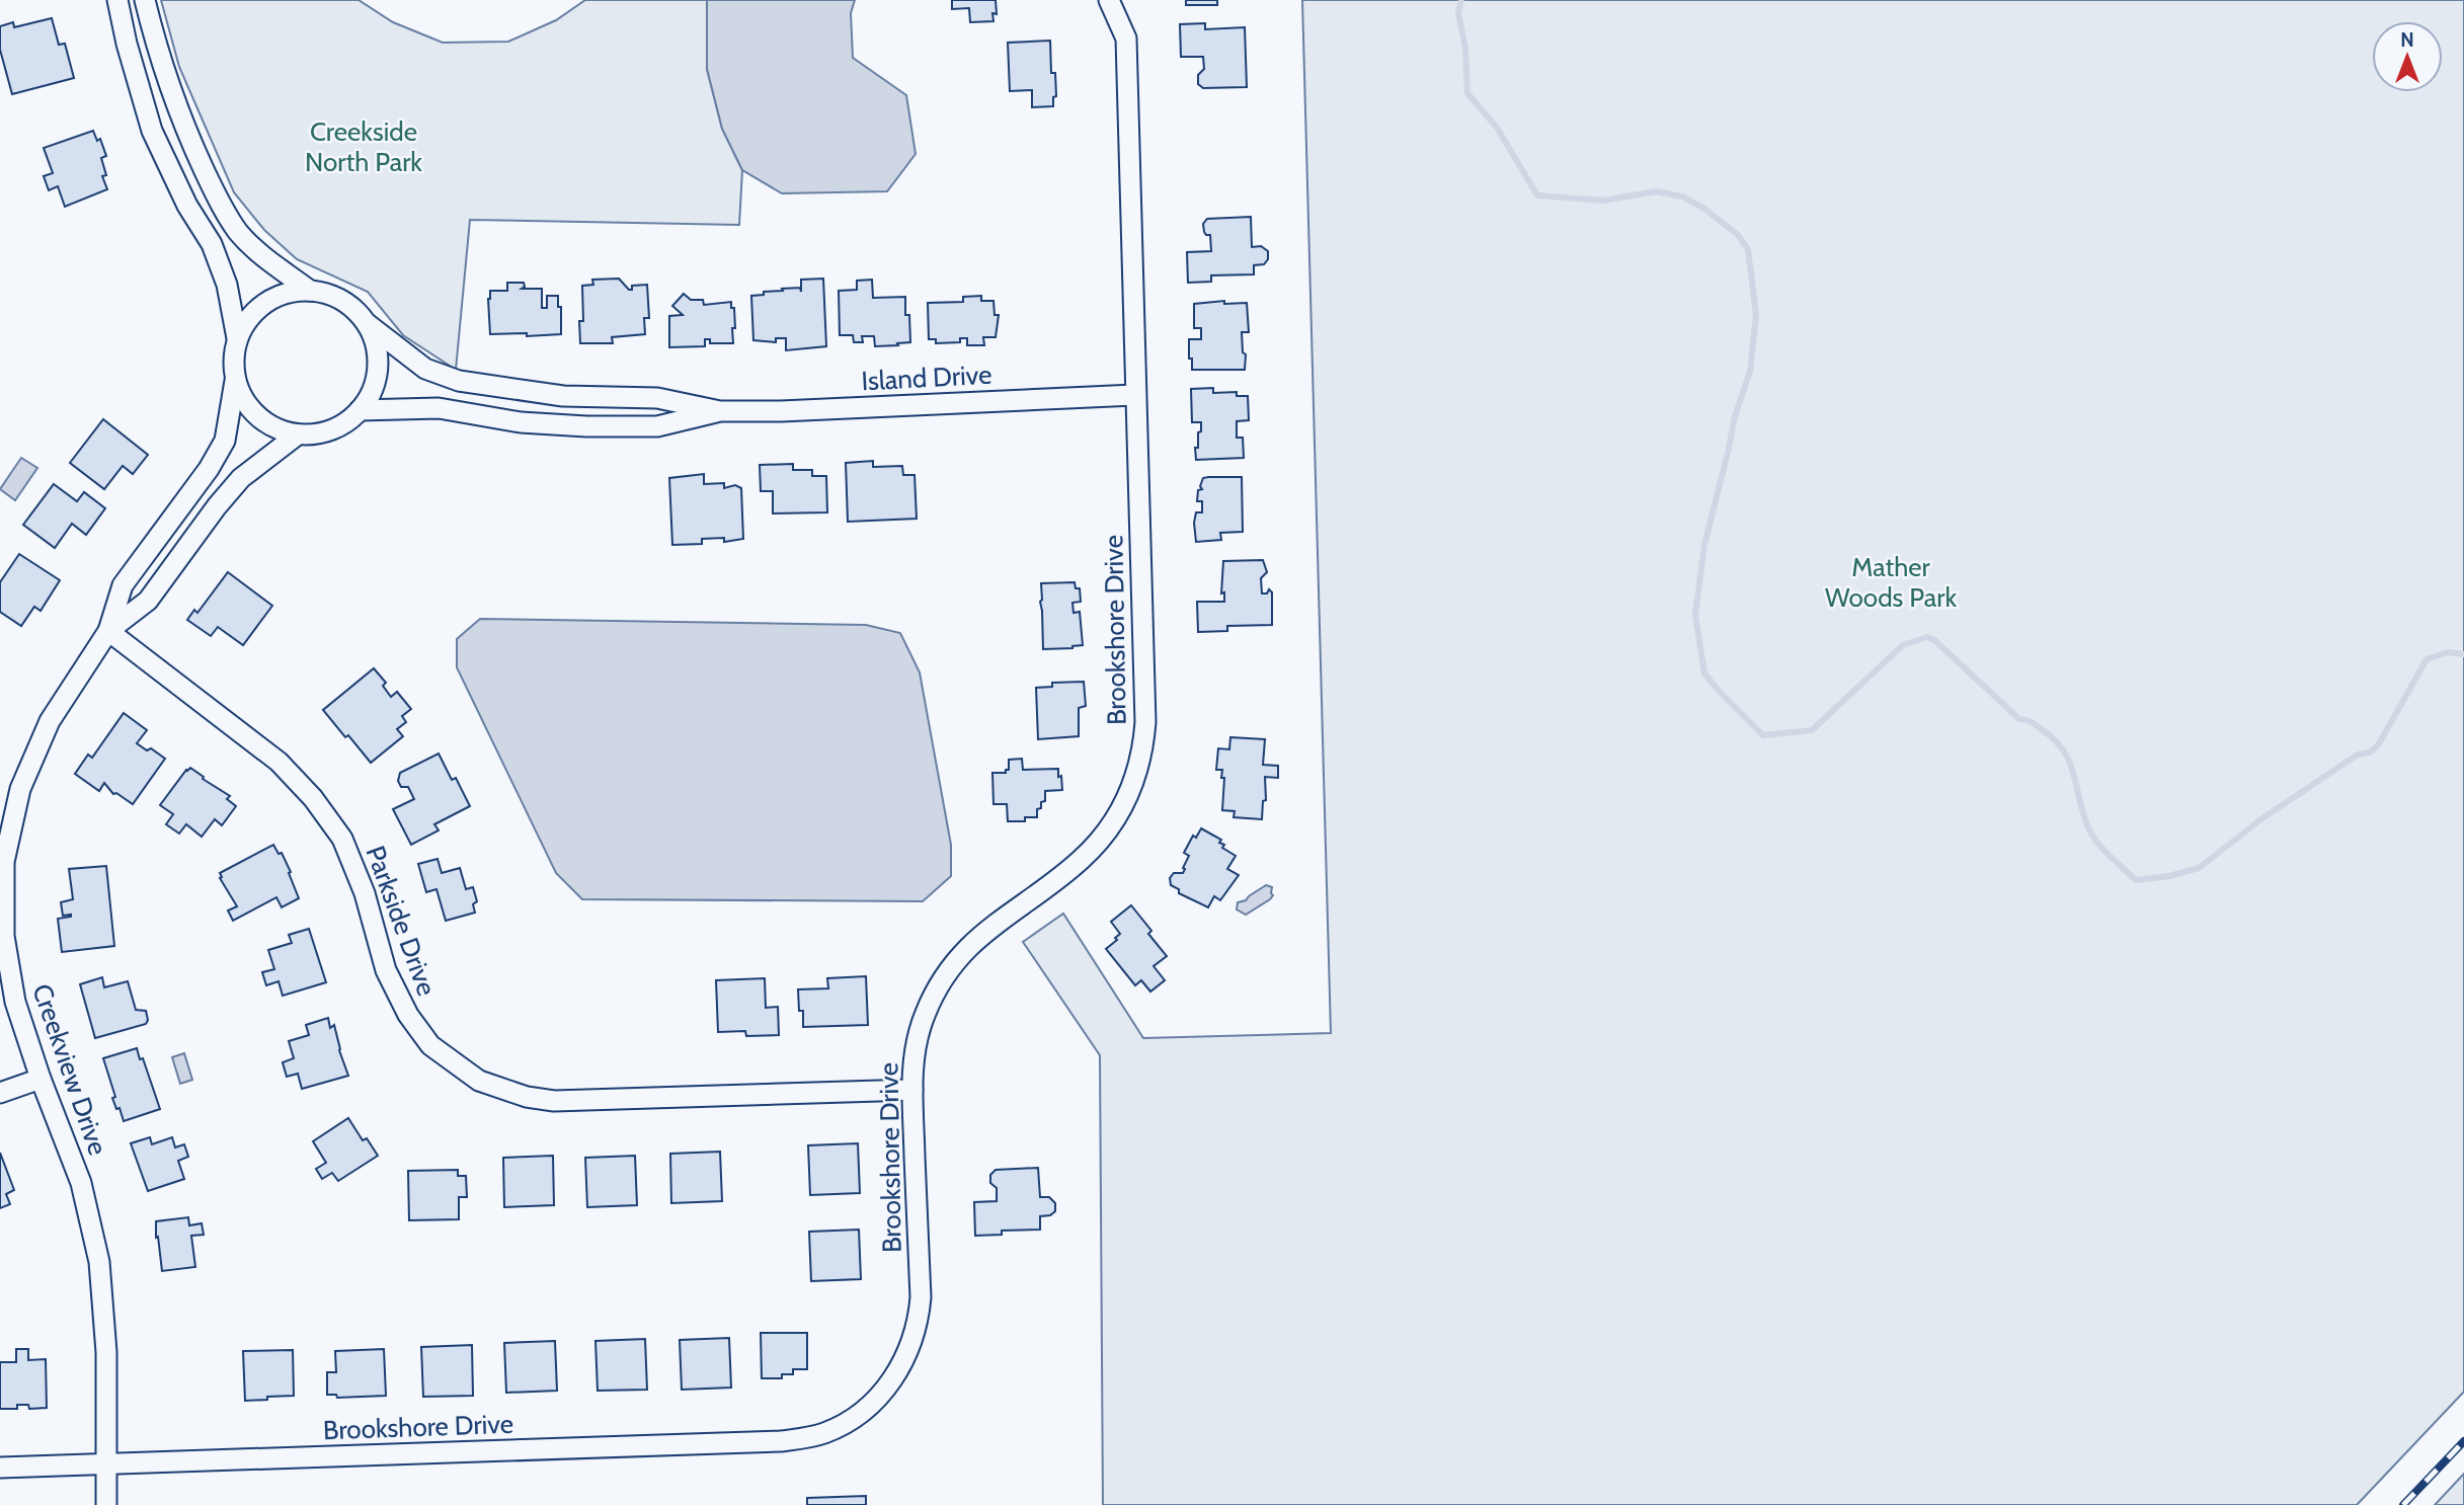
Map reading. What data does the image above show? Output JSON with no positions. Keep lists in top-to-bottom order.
{
  "streets": {
    "street": [
      "Island Drive",
      "Brookshore Drive",
      "Parkside Drive",
      "Creekview Drive"
    ]
  },
  "crossings": [
    ["Island Drive", "Brookshore Drive"],
    ["Island Drive", "Creekview Drive"],
    ["Brookshore Drive", "Parkside Drive"],
    ["Brookshore Drive", "Creekview Drive"],
    ["Parkside Drive", "Creekview Drive"]
  ],
  "parks": ["Creekside North Park", "Mather Woods Park"],
  "north": "top"
}
